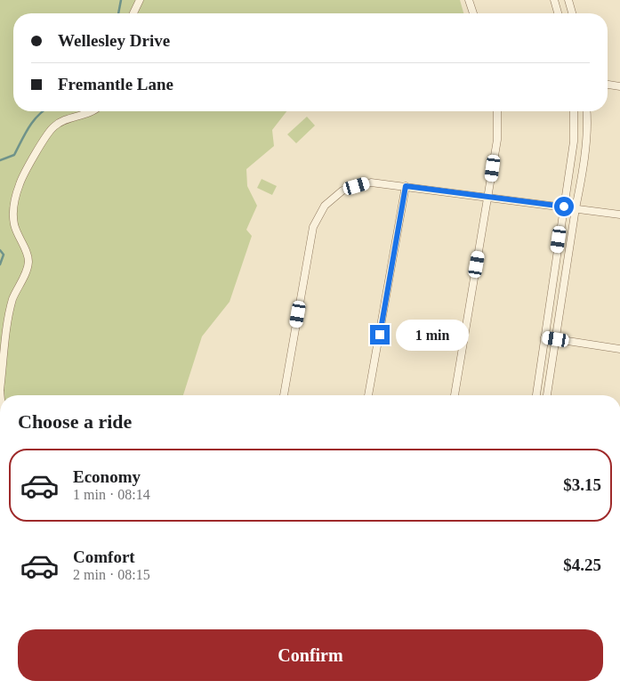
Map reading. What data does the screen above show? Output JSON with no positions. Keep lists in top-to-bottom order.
{
  "page": {
    "banner": ["Wellesley Drive", "Fremantle Lane"],
    "bubble": "1 min",
    "heading": "Choose a ride",
    "list": [
      {
        "name": "Economy",
        "note": "1 min · 08:14",
        "value": "$3.15"
      },
      {
        "name": "Comfort",
        "note": "2 min · 08:15",
        "value": "$4.25"
      }
    ],
    "buttons": "Confirm"
  }
}
